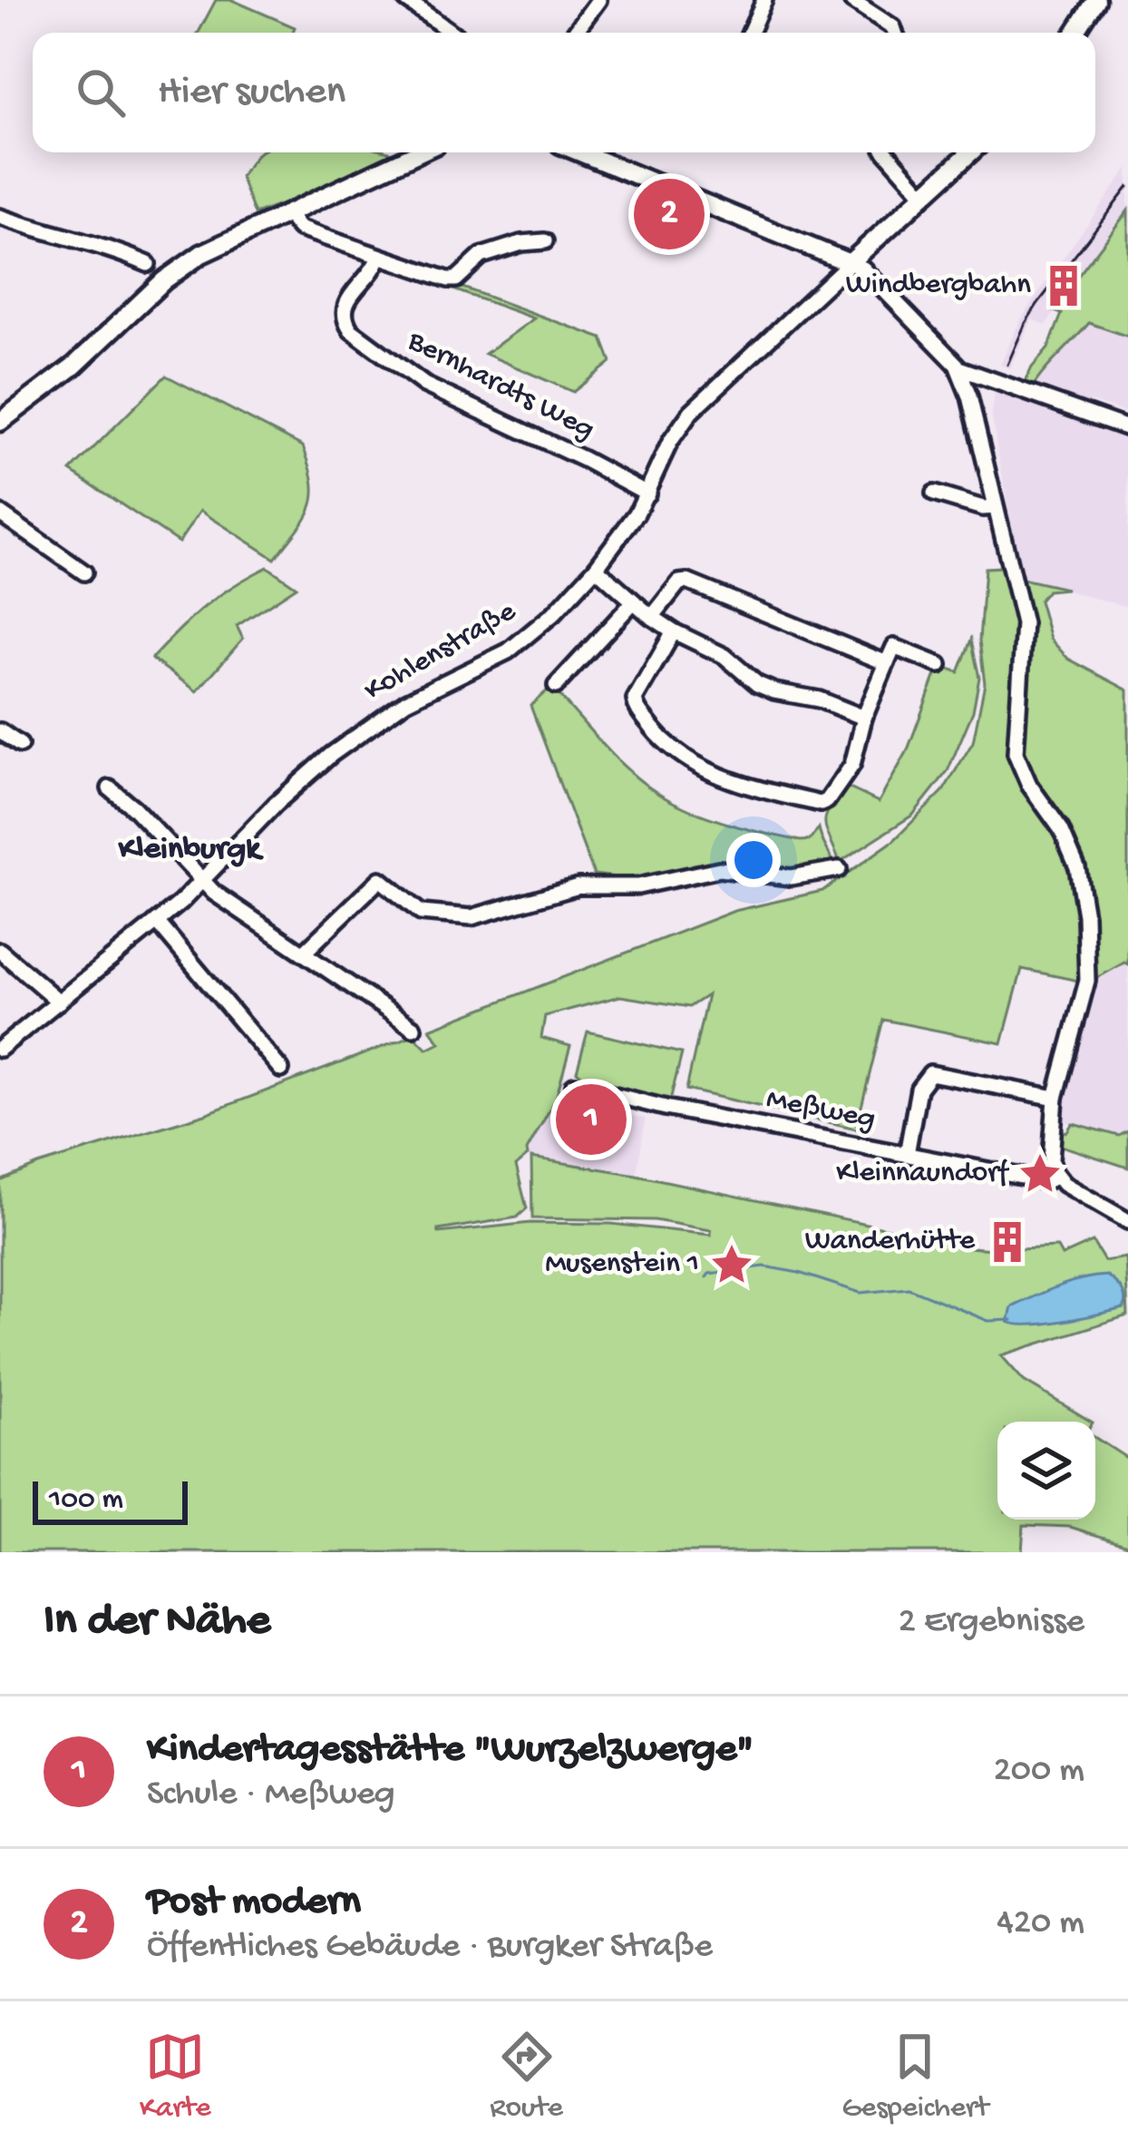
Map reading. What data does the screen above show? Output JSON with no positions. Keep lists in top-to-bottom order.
{
  "streets": {
    "main road": ["Kohlenstraße"],
    "street": ["Bernhardts Weg", "Meßweg"]
  },
  "crossings": [
    ["Bernhardts Weg", "Kohlenstraße"]
  ],
  "districts": ["Kleinburgk"],
  "places": {
    "building": ["Windbergbahn", "Wanderhütte"],
    "place": ["Kleinnaundorf", "Musenstein 1"]
  },
  "scale_bar": "100 m",
  "page": {
    "search": "Hier suchen",
    "pins": ["2", "1"],
    "scale": "100 m",
    "heading": ["In der Nähe", "2 Ergebnisse"],
    "list": [
      {
        "mark": "1",
        "name": "Kindertagesstätte \"Wurzelzwerge\"",
        "note": "Schule · Meßweg",
        "value": "200 m"
      },
      {
        "mark": "2",
        "name": "Post modern",
        "note": "Öffentliches Gebäude · Burgker Straße",
        "value": "420 m"
      }
    ],
    "nav": ["Karte", "Route", "Gespeichert"]
  }
}
